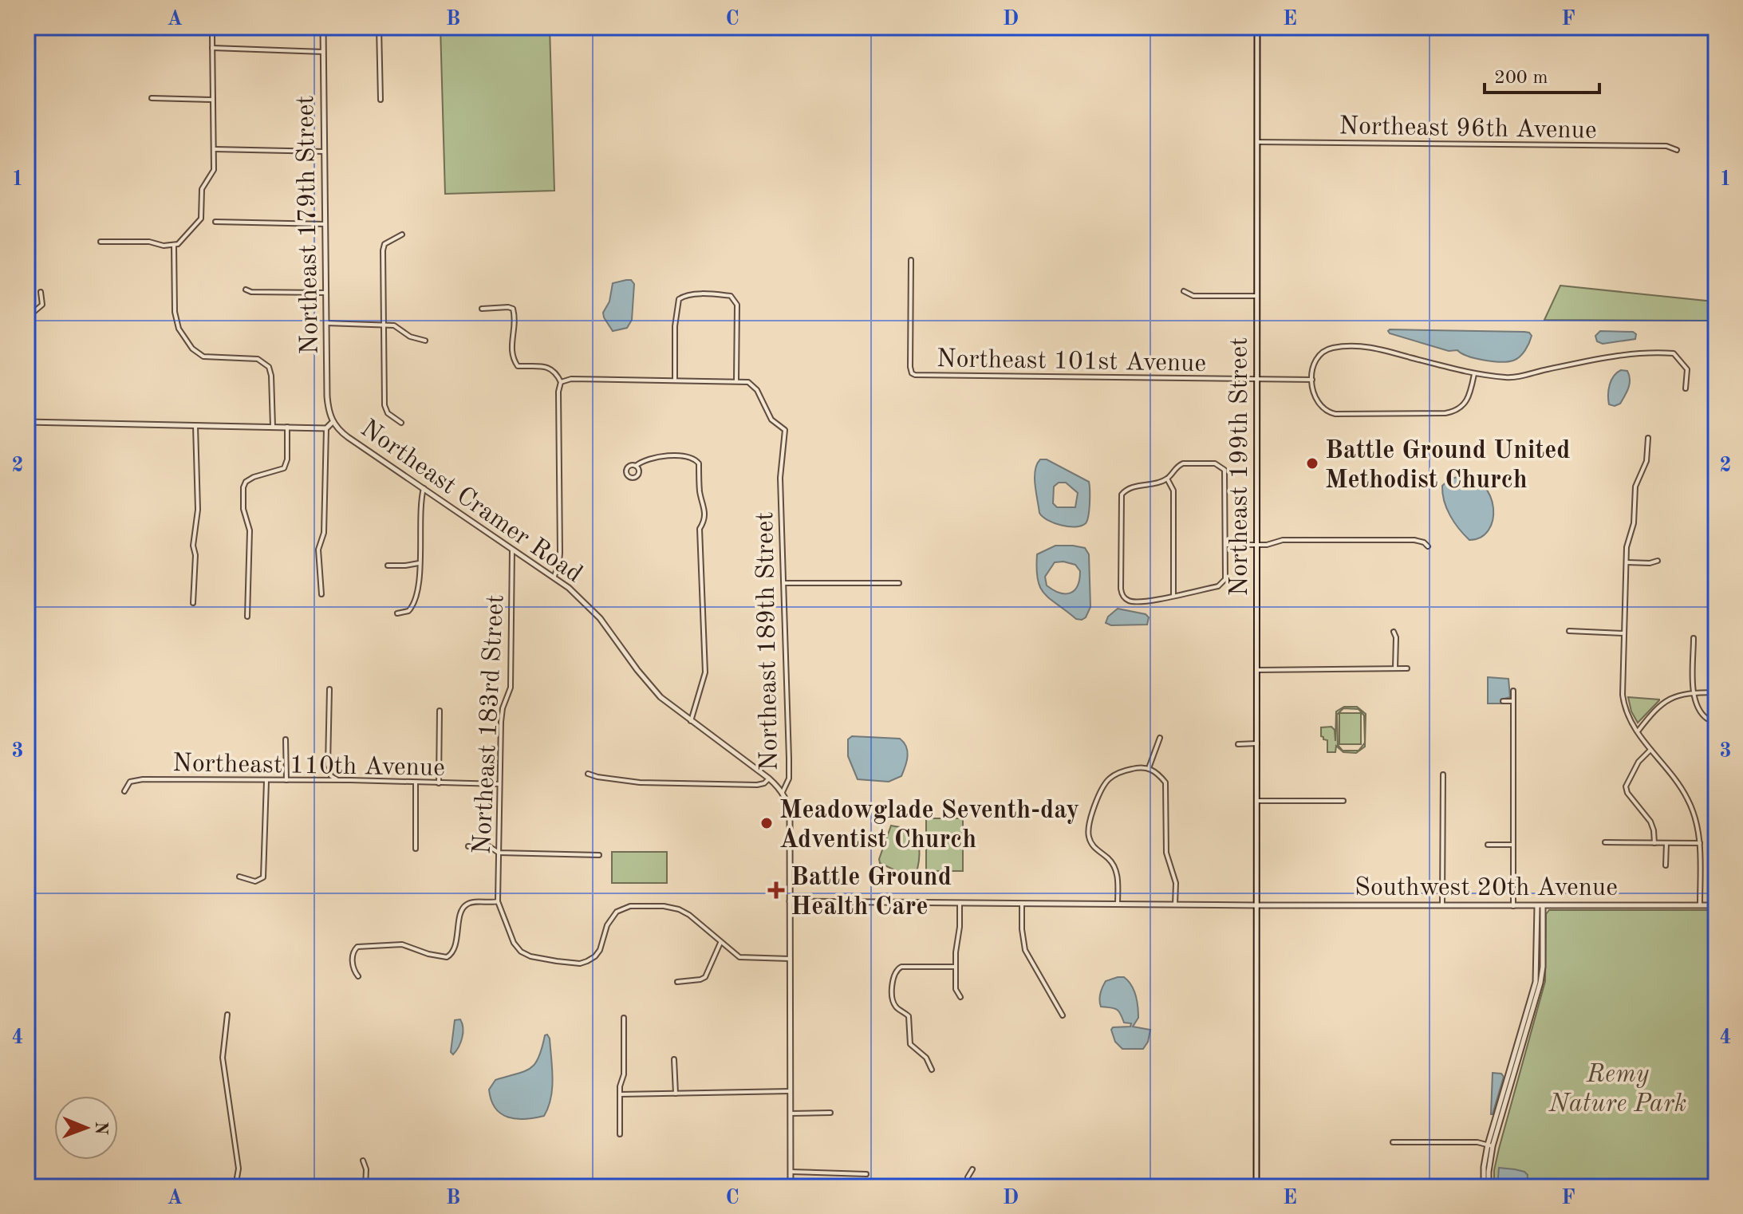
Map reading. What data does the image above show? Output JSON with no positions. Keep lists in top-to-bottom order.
{
  "streets": {
    "street": [
      "Northeast 96th Avenue",
      "Northeast 179th Street",
      "Northeast 101st Avenue",
      "Northeast 199th Street",
      "Northeast Cramer Road",
      "Northeast 189th Street",
      "Northeast 183rd Street",
      "Northeast 110th Avenue",
      "Southwest 20th Avenue"
    ]
  },
  "crossings": [
    ["Northeast 96th Avenue", "Northeast 199th Street"],
    ["Northeast 179th Street", "Northeast Cramer Road"],
    ["Northeast 101st Avenue", "Northeast 199th Street"],
    ["Northeast 199th Street", "Southwest 20th Avenue"],
    ["Northeast Cramer Road", "Northeast 189th Street"],
    ["Northeast Cramer Road", "Northeast 183rd Street"],
    ["Northeast 189th Street", "Southwest 20th Avenue"],
    ["Northeast 183rd Street", "Northeast 110th Avenue"]
  ],
  "parks": ["Remy Nature Park"],
  "places": {
    "other": ["Battle Ground United Methodist Church", "Meadowglade Seventh-day Adventist Church"],
    "health": ["Battle Ground Health Care"]
  },
  "scale_bar": "200 m",
  "north": "right",
  "grid": {
    "columns": [
      "A",
      "B",
      "C",
      "D",
      "E",
      "F"
    ],
    "rows": [
      "1",
      "2",
      "3",
      "4"
    ]
  }
}
